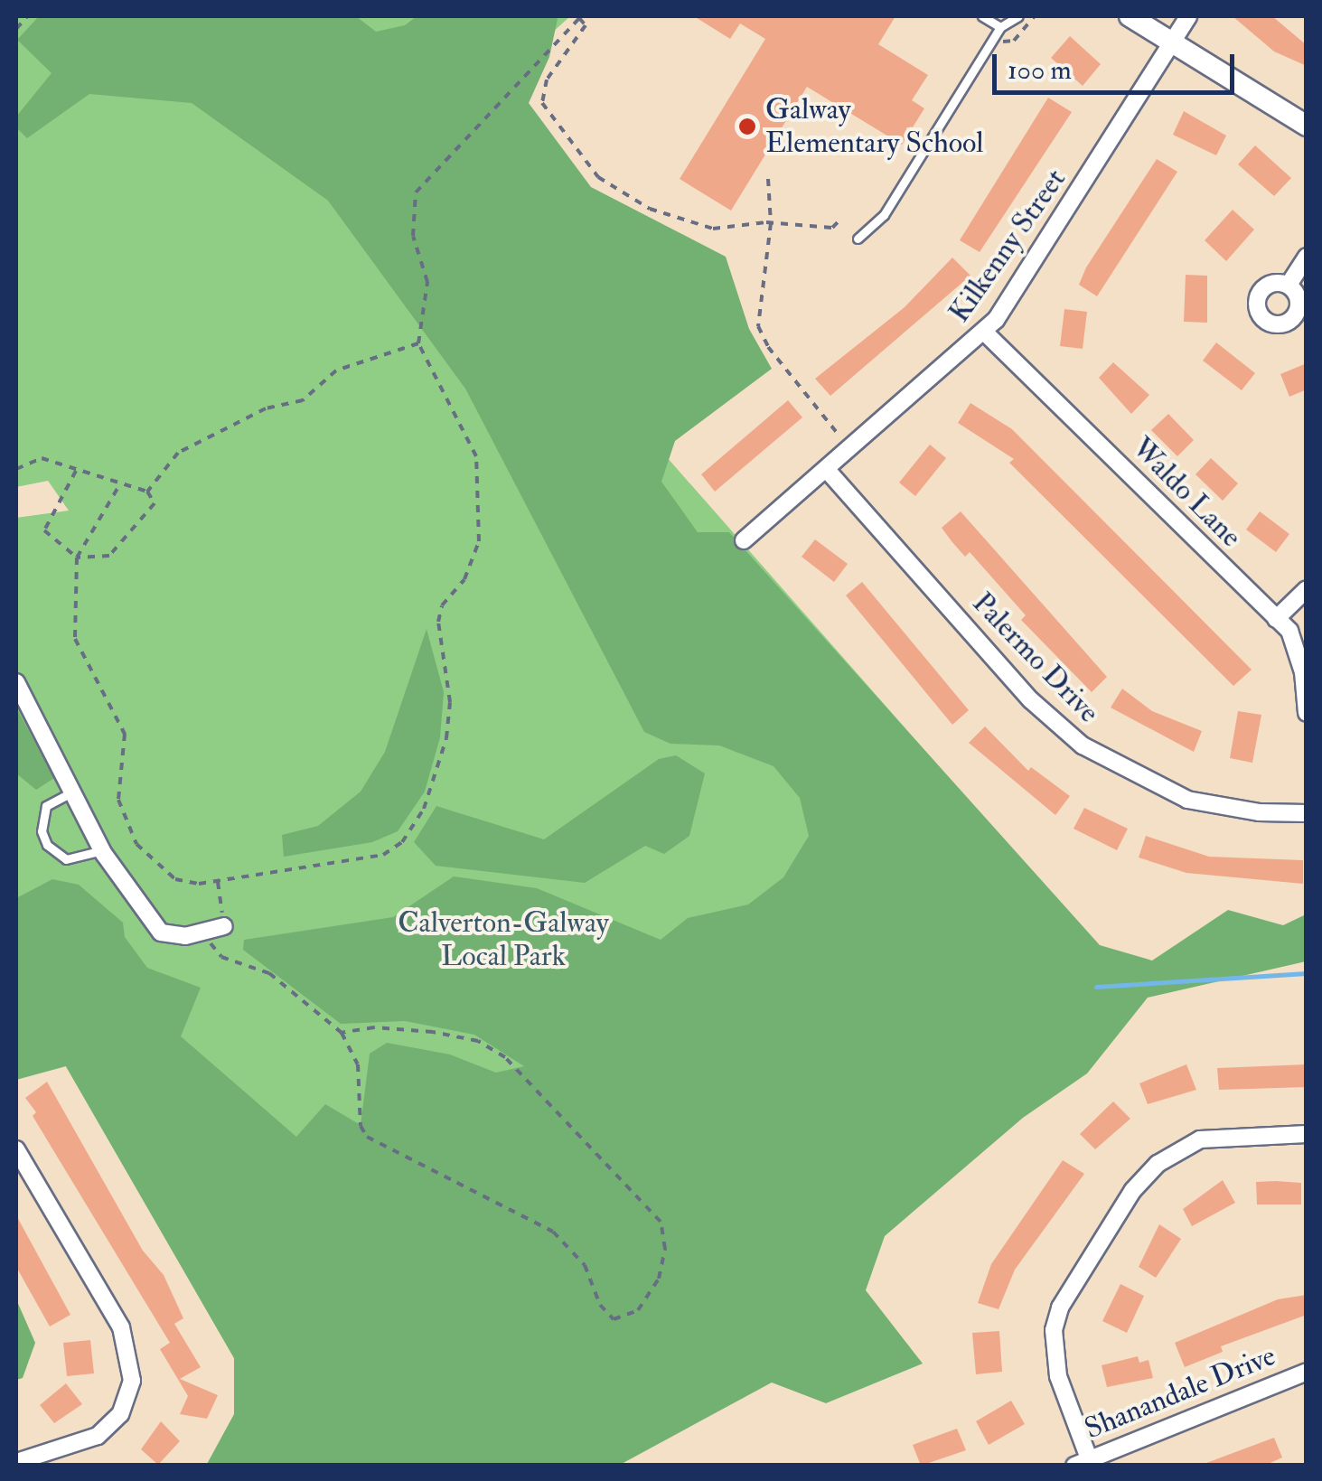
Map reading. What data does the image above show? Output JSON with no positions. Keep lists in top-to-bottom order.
{
  "streets": {
    "street": [
      "Kilkenny Street",
      "Waldo Lane",
      "Palermo Drive",
      "Shanandale Drive"
    ]
  },
  "crossings": [
    ["Kilkenny Street", "Waldo Lane"],
    ["Kilkenny Street", "Palermo Drive"]
  ],
  "parks": ["Calverton-Galway Local Park"],
  "places": ["Galway Elementary School"],
  "scale_bar": "100 m"
}
